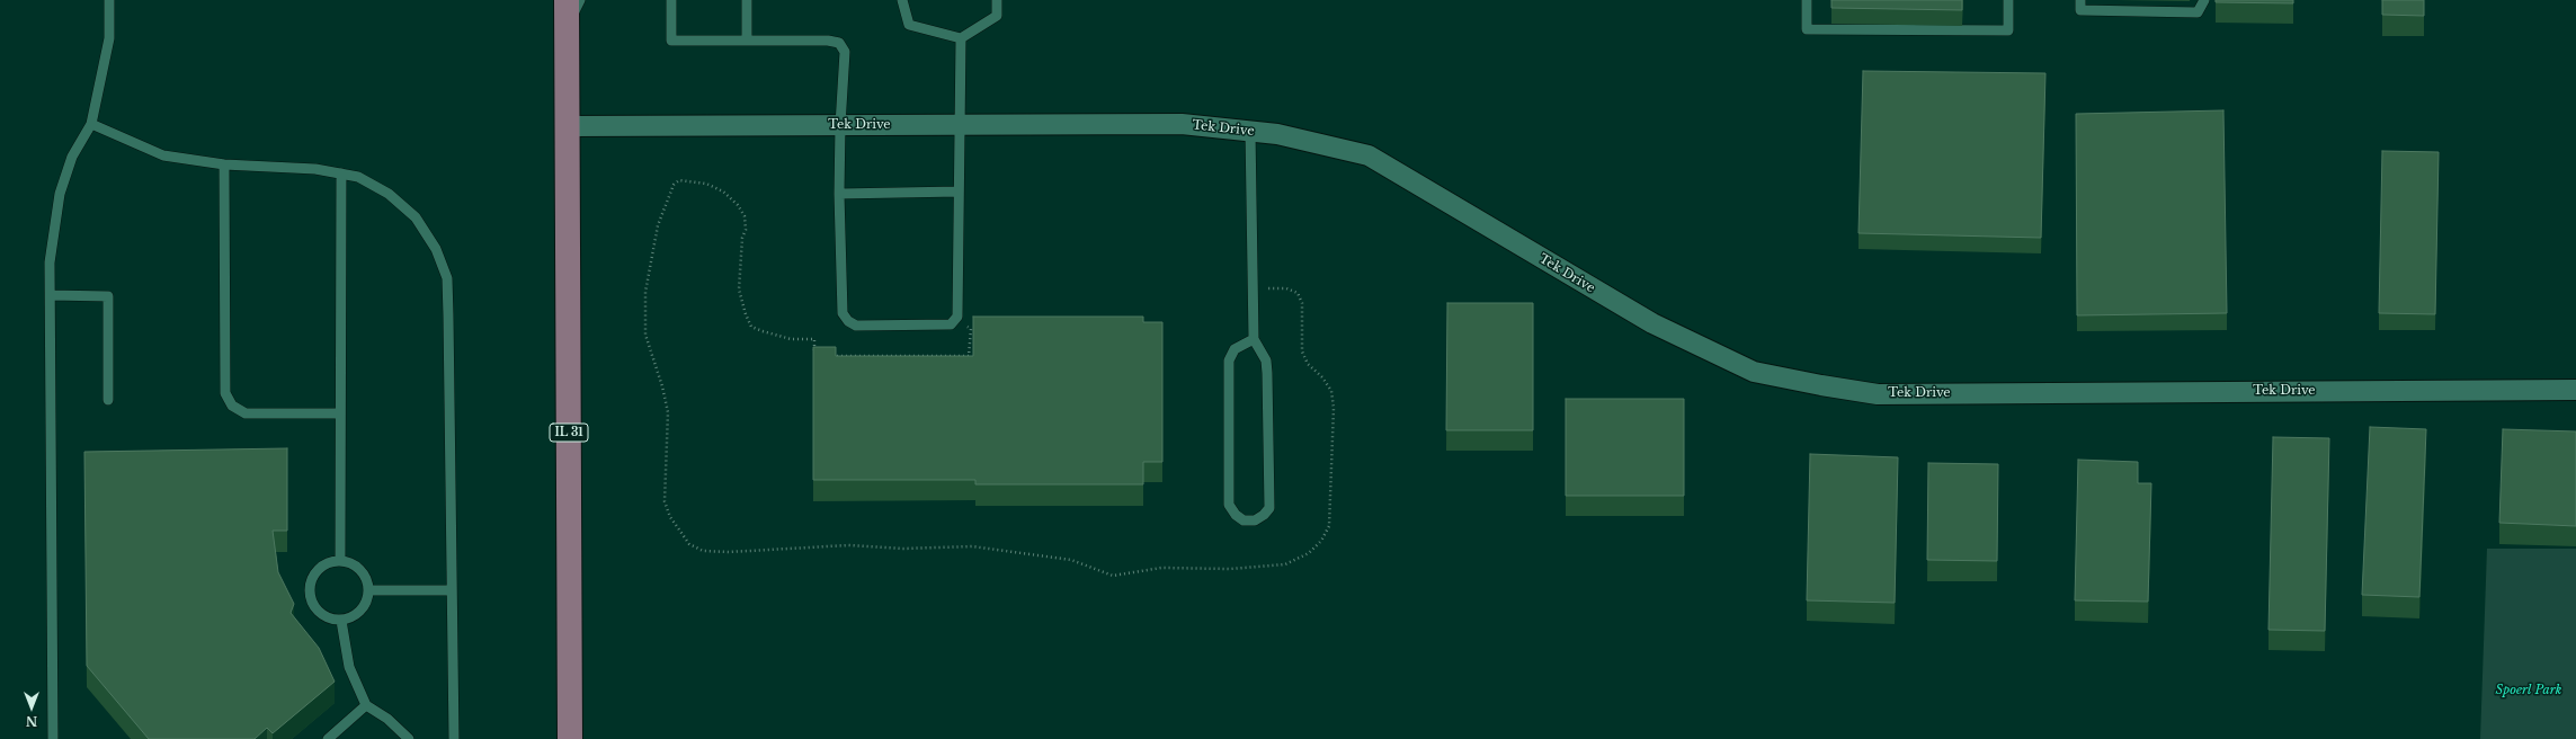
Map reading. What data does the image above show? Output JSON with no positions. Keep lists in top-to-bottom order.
{
  "streets": {
    "main road": ["IL 31"],
    "street": ["Tek Drive"]
  },
  "crossings": [
    ["Tek Drive", "IL 31"]
  ],
  "parks": ["Spoerl Park"],
  "north": "bottom"
}
